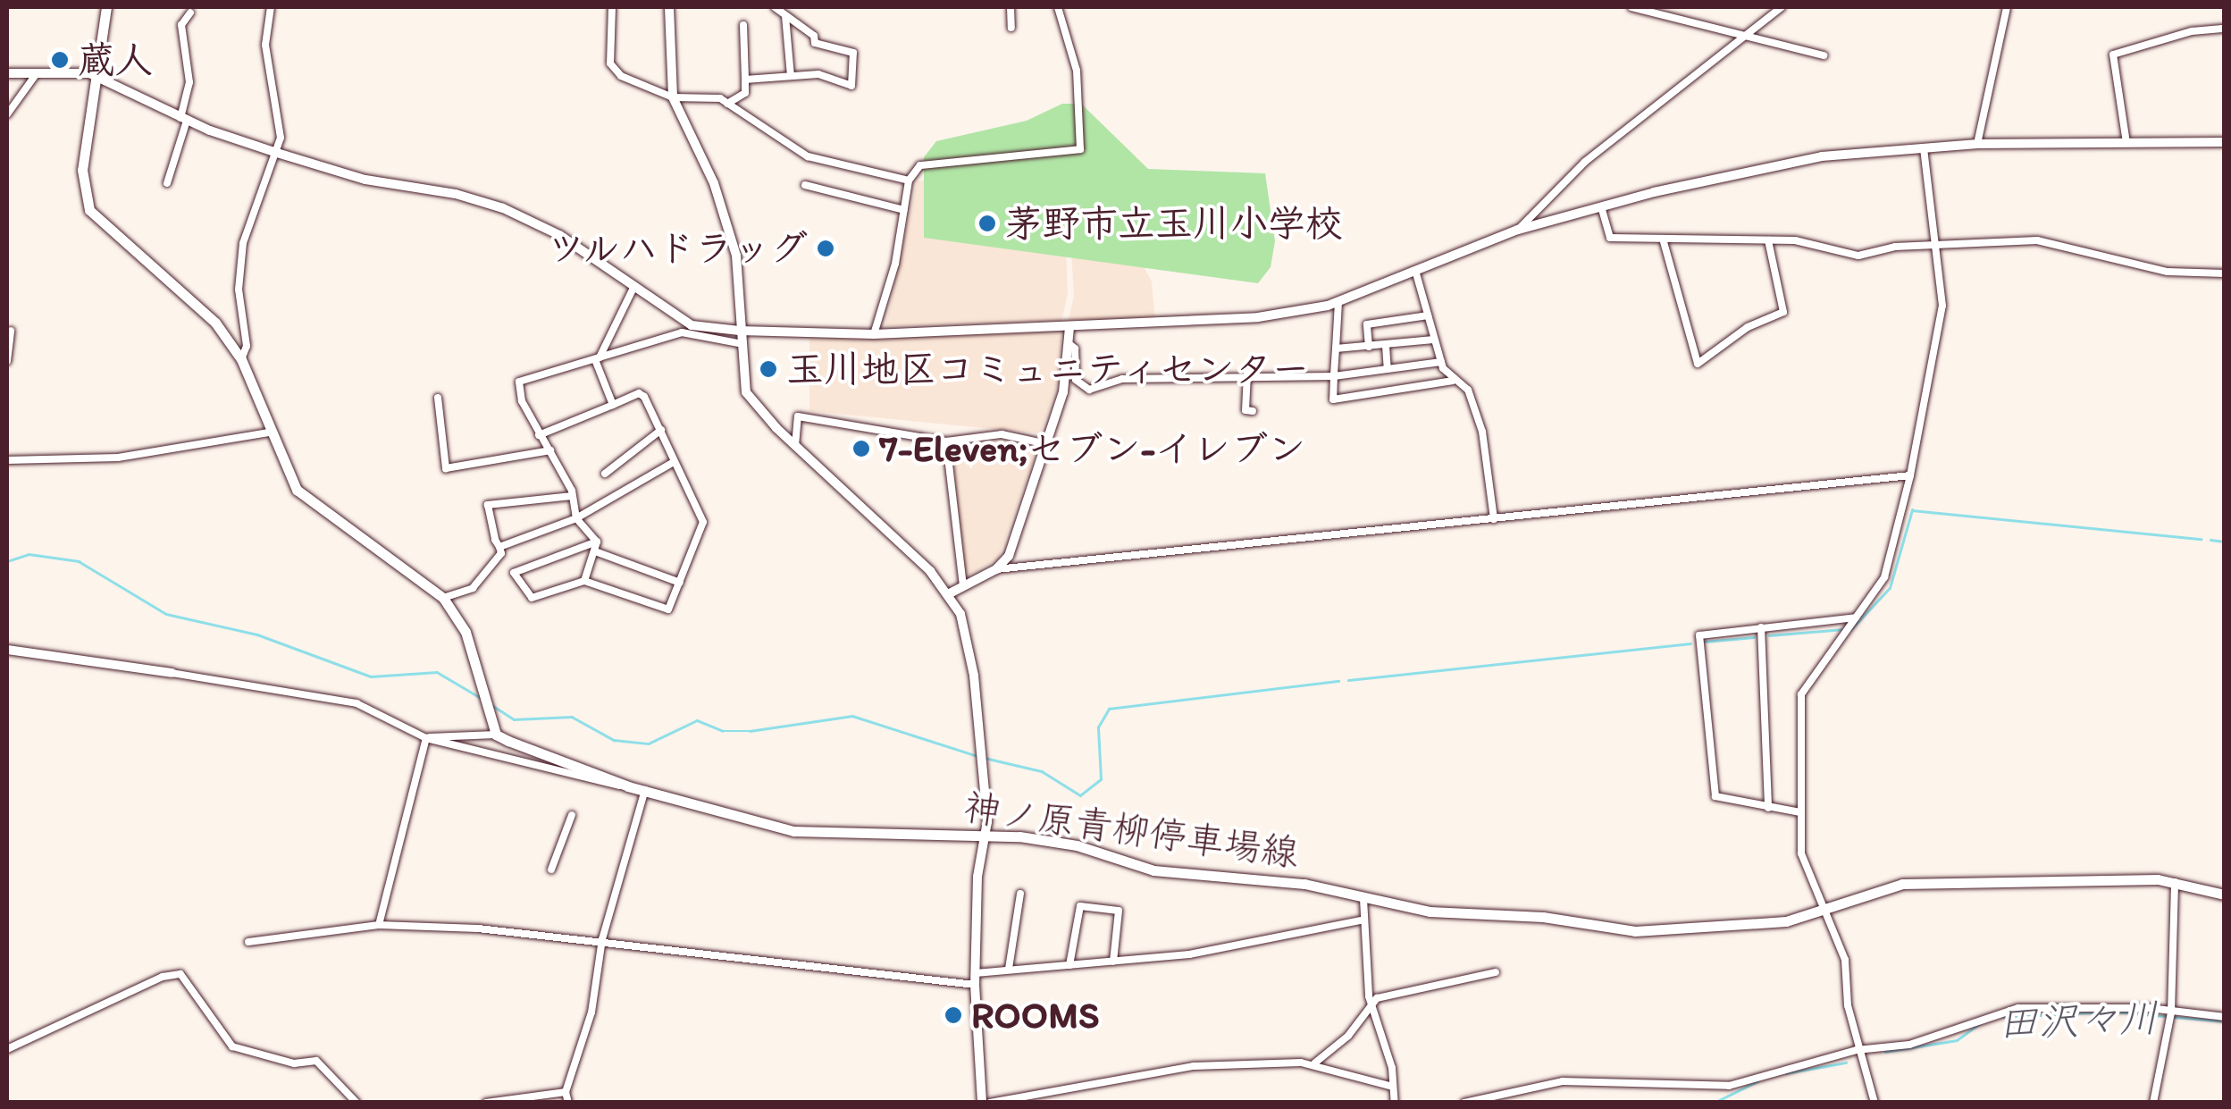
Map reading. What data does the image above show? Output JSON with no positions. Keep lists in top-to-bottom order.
{
  "streets": {
    "main road": ["神ノ原青柳停車場線"]
  },
  "water": ["田沢々川"],
  "places": [
    "蔵人",
    "茅野市立玉川小学校",
    "ツルハドラッグ",
    "玉川地区コミュニティセンター",
    "7-Eleven;セブン-イレブン",
    "ROOMS"
  ]
}
